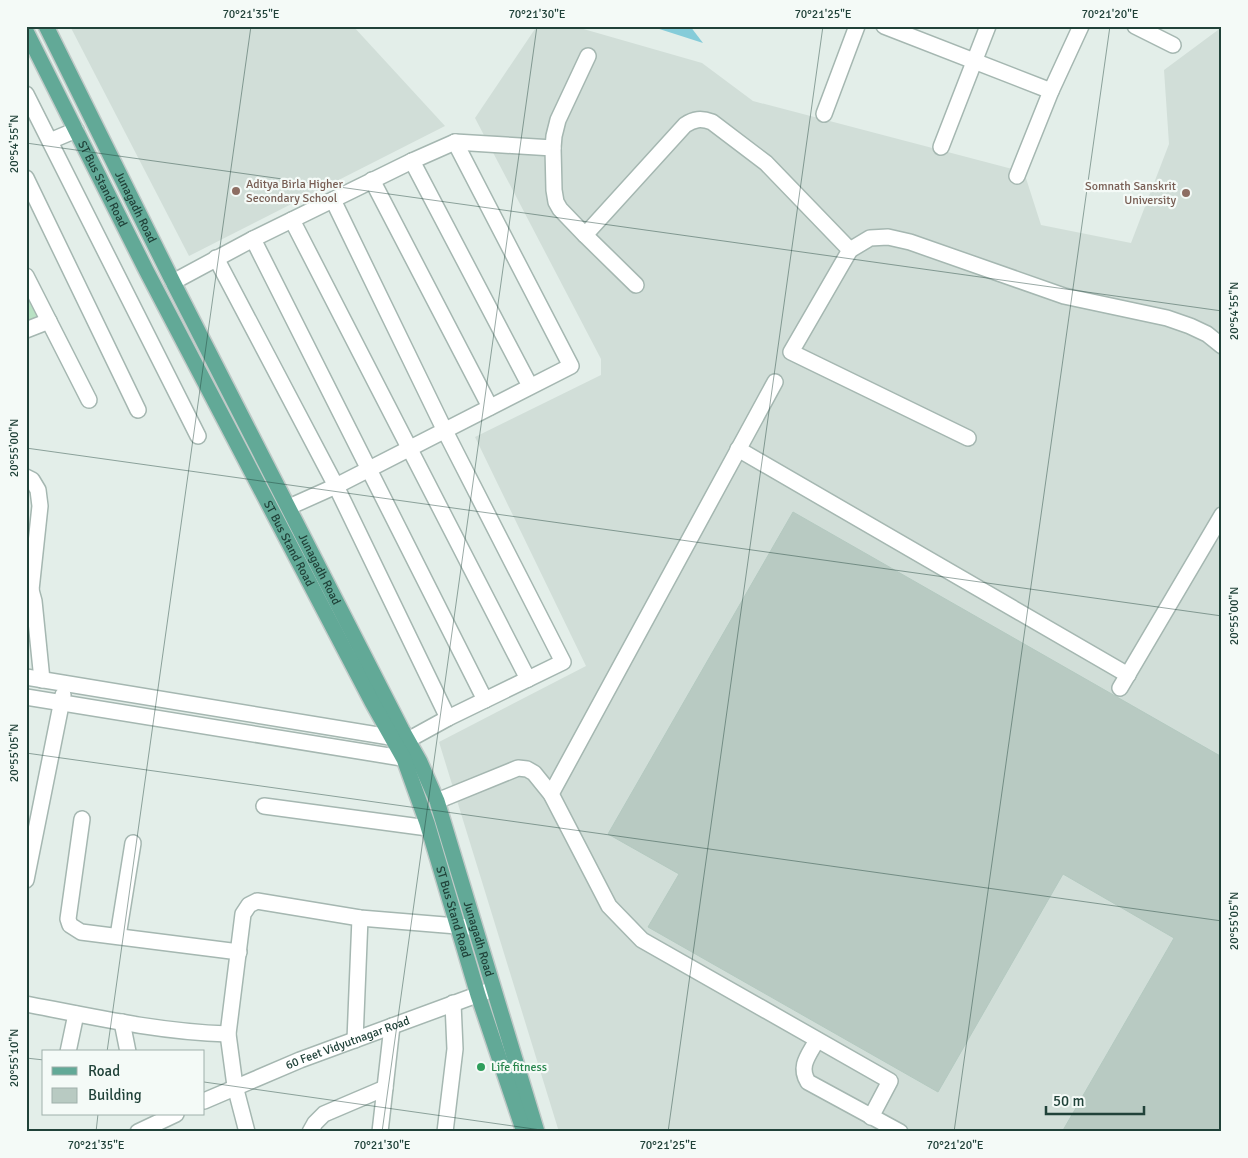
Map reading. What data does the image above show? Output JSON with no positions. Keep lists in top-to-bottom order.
{
  "streets": {
    "main road": ["ST Bus Stand Road", "Junagadh Road"],
    "street": ["60 Feet Vidyutnagar Road"]
  },
  "crossings": [
    ["ST Bus Stand Road", "60 Feet Vidyutnagar Road"],
    ["Junagadh Road", "60 Feet Vidyutnagar Road"]
  ],
  "places": ["Aditya Birla Higher Secondary School", "Somnath Sanskrit University", "Life fitness"],
  "legend": ["Road", "Building"],
  "scale_bar": "50 m",
  "coordinates": [
    "70°21'35\"E",
    "70°21'30\"E",
    "70°21'25\"E",
    "70°21'20\"E",
    "20°54'55\"N",
    "20°55'00\"N",
    "20°55'05\"N",
    "20°55'10\"N"
  ]
}
